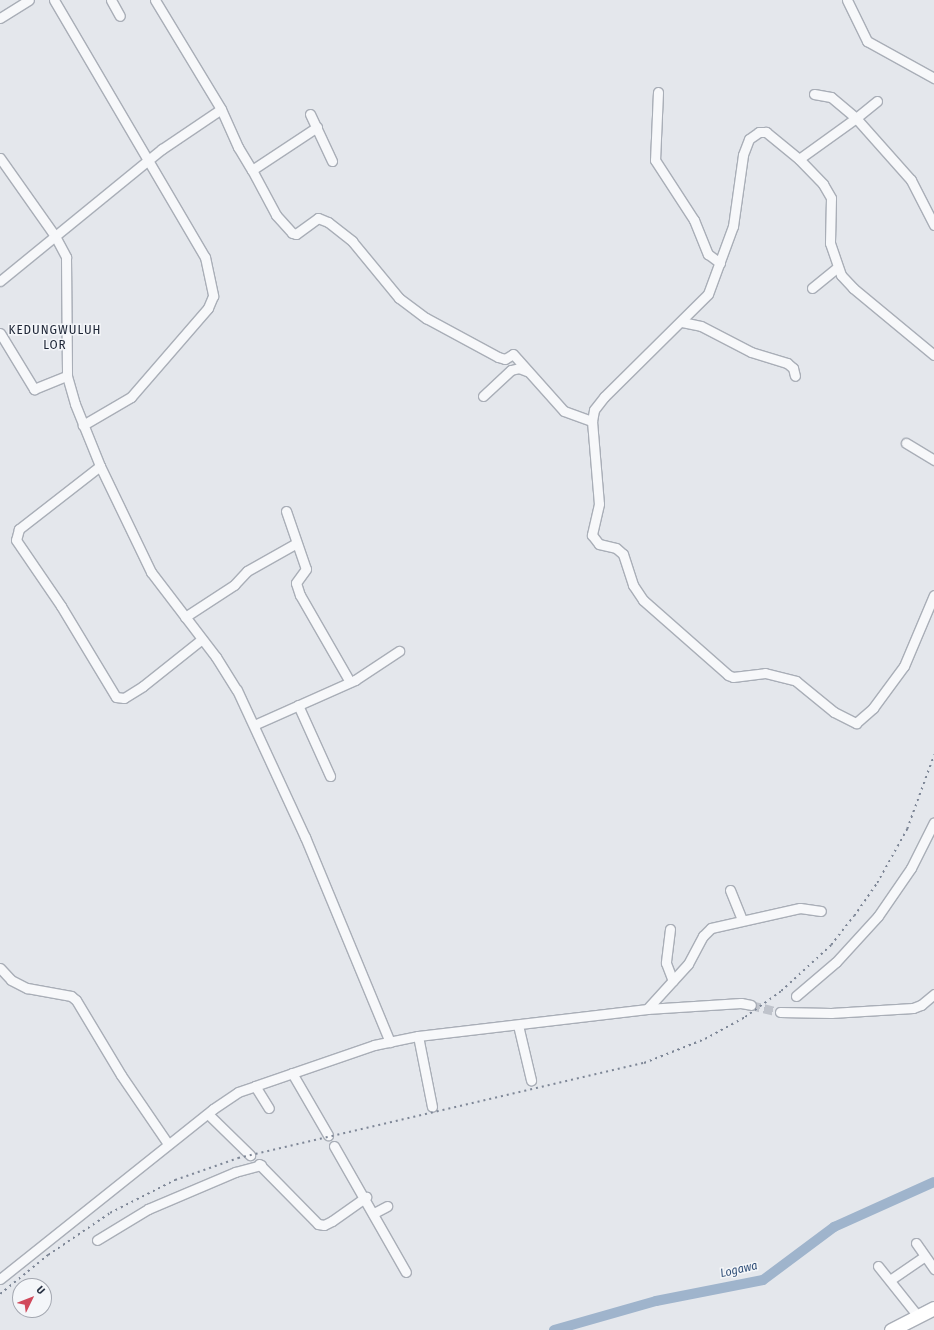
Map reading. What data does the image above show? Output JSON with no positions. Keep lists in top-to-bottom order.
{
  "districts": ["KEDUNGWULUH LOR"],
  "water": ["Logawa"],
  "north": "top right"
}
